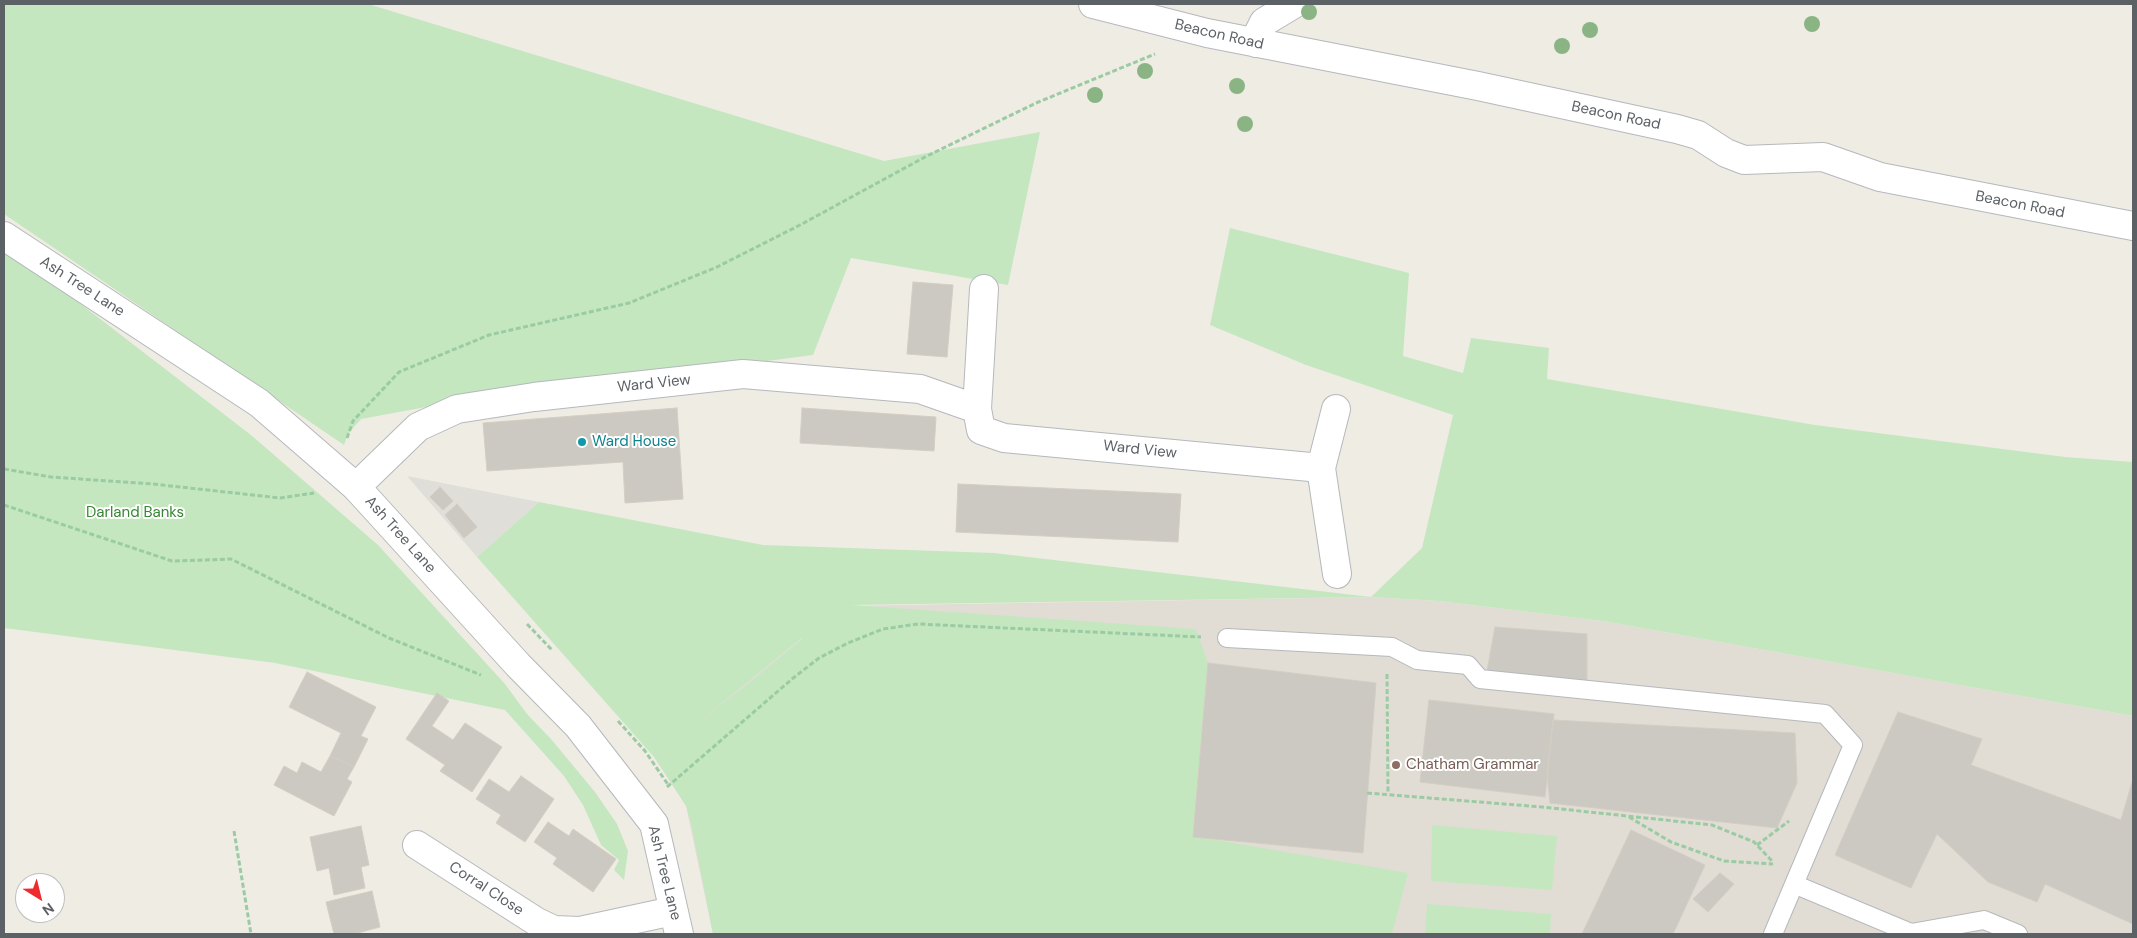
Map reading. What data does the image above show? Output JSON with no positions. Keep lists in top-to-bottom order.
{
  "streets": {
    "street": [
      "Beacon Road",
      "Ash Tree Lane",
      "Ward View",
      "Corral Close"
    ]
  },
  "crossings": [
    ["Ash Tree Lane", "Ward View"],
    ["Ash Tree Lane", "Corral Close"]
  ],
  "parks": ["Darland Banks"],
  "places": ["Ward House", "Chatham Grammar"],
  "north": "bottom right"
}
